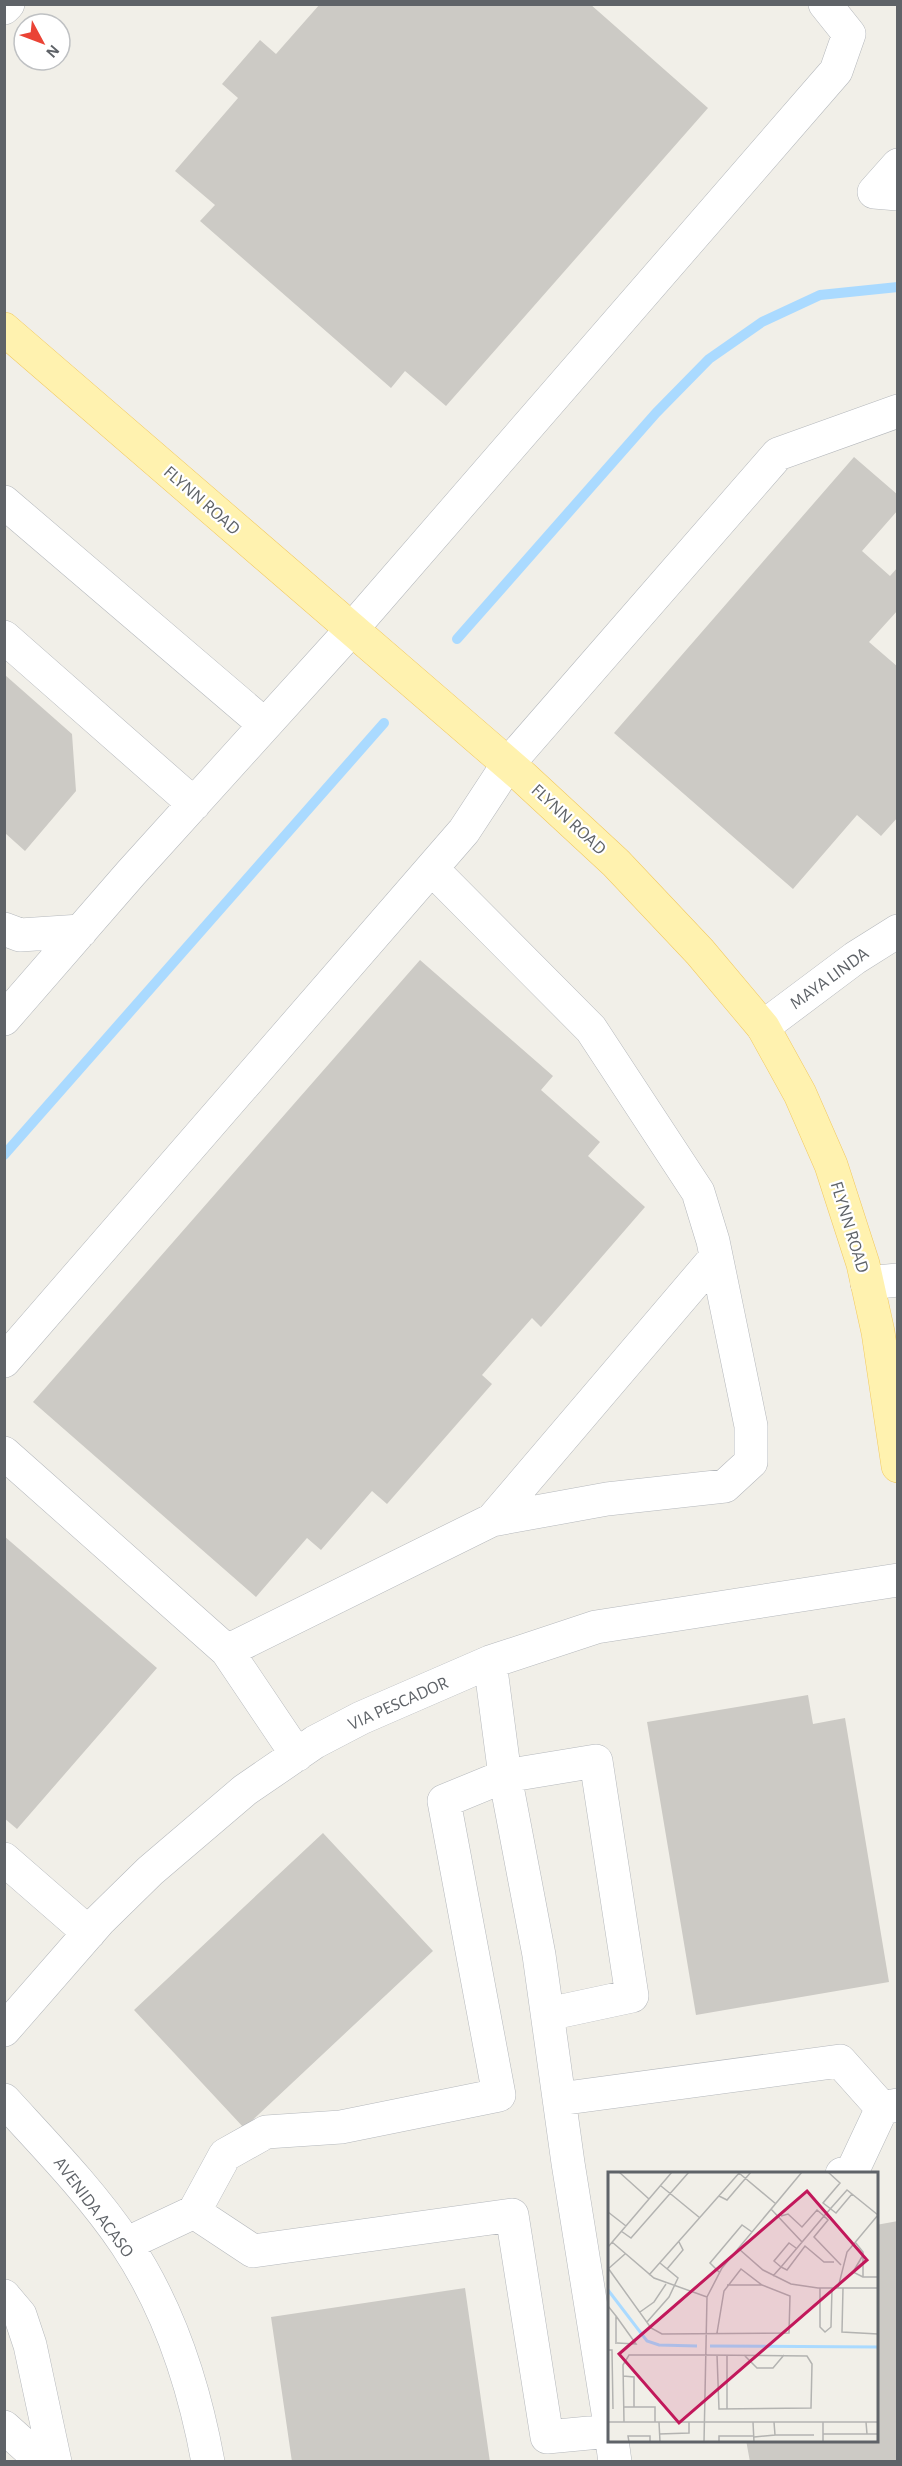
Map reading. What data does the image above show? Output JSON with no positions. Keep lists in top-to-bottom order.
{
  "streets": {
    "main road": ["FLYNN ROAD"],
    "street": ["MAYA LINDA", "VIA PESCADOR", "AVENIDA ACASO"]
  },
  "crossings": [
    ["FLYNN ROAD", "MAYA LINDA"]
  ],
  "north": "bottom right"
}
